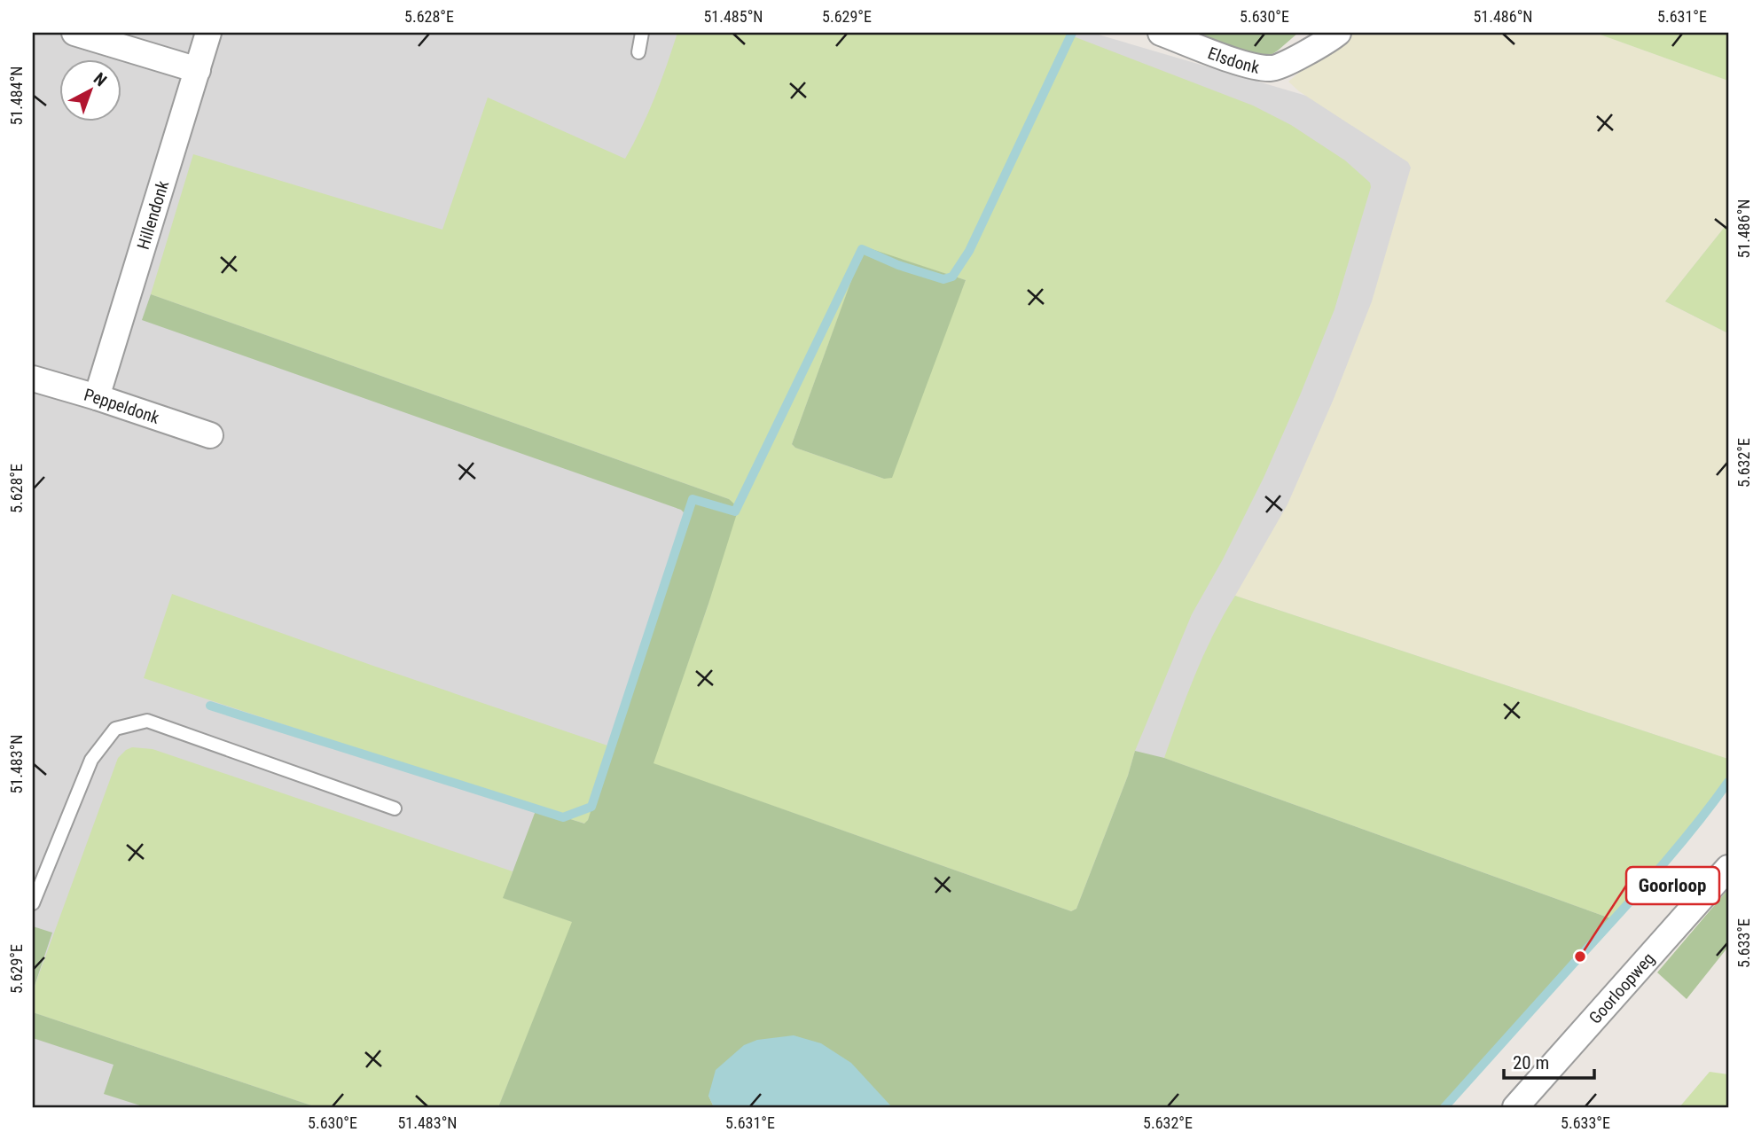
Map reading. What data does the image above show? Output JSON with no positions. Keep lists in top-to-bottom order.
{
  "streets": {
    "street": [
      "Elsdonk",
      "Hillendonk",
      "Peppeldonk",
      "Goorloopweg"
    ]
  },
  "crossings": [
    ["Hillendonk", "Peppeldonk"]
  ],
  "places": ["Goorloop"],
  "scale_bar": "20 m",
  "north": "top right",
  "coordinates": [
    "5.628°E",
    "51.485°N",
    "5.629°E",
    "5.630°E",
    "51.486°N",
    "5.631°E",
    "51.484°N",
    "5.632°E",
    "51.483°N",
    "5.633°E"
  ]
}
